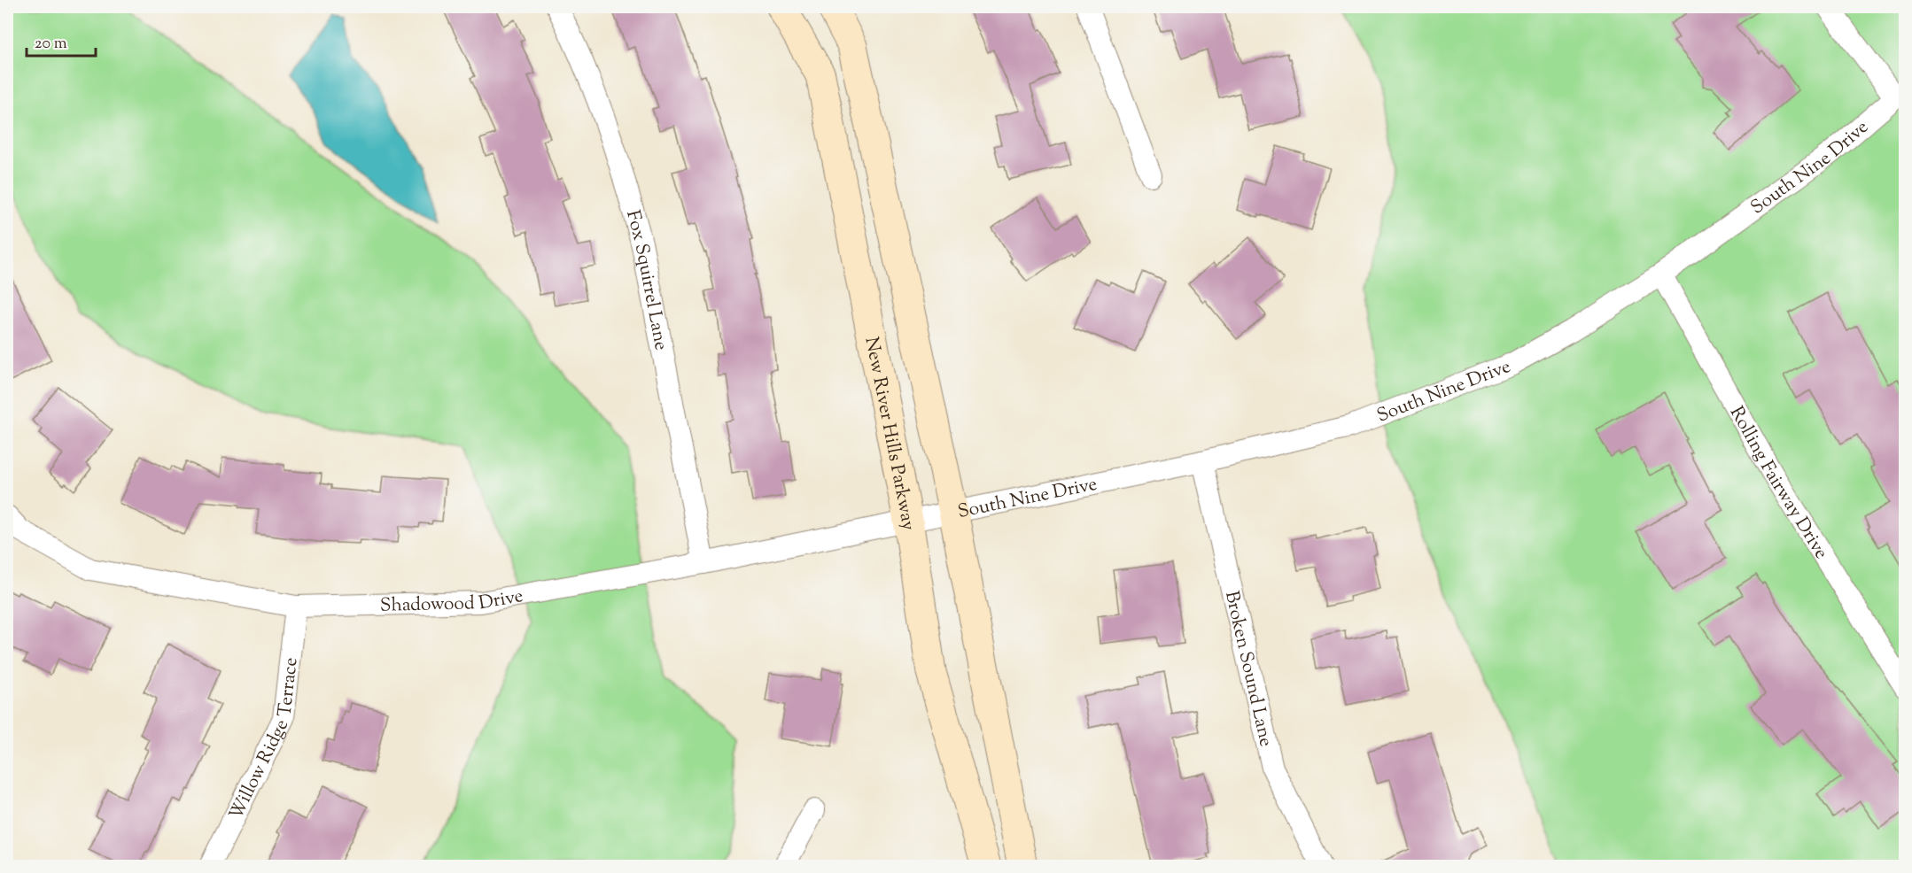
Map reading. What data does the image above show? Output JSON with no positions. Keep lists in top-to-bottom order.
{
  "streets": {
    "street": [
      "South Nine Drive",
      "Fox Squirrel Lane",
      "New River Hills Parkway",
      "Rolling Fairway Drive",
      "Shadowood Drive",
      "Broken Sound Lane",
      "Willow Ridge Terrace"
    ]
  },
  "crossings": [
    ["South Nine Drive", "New River Hills Parkway"],
    ["South Nine Drive", "Rolling Fairway Drive"],
    ["South Nine Drive", "Shadowood Drive"],
    ["South Nine Drive", "Broken Sound Lane"],
    ["Fox Squirrel Lane", "Shadowood Drive"],
    ["New River Hills Parkway", "Shadowood Drive"],
    ["Shadowood Drive", "Willow Ridge Terrace"]
  ],
  "scale_bar": "20 m"
}
